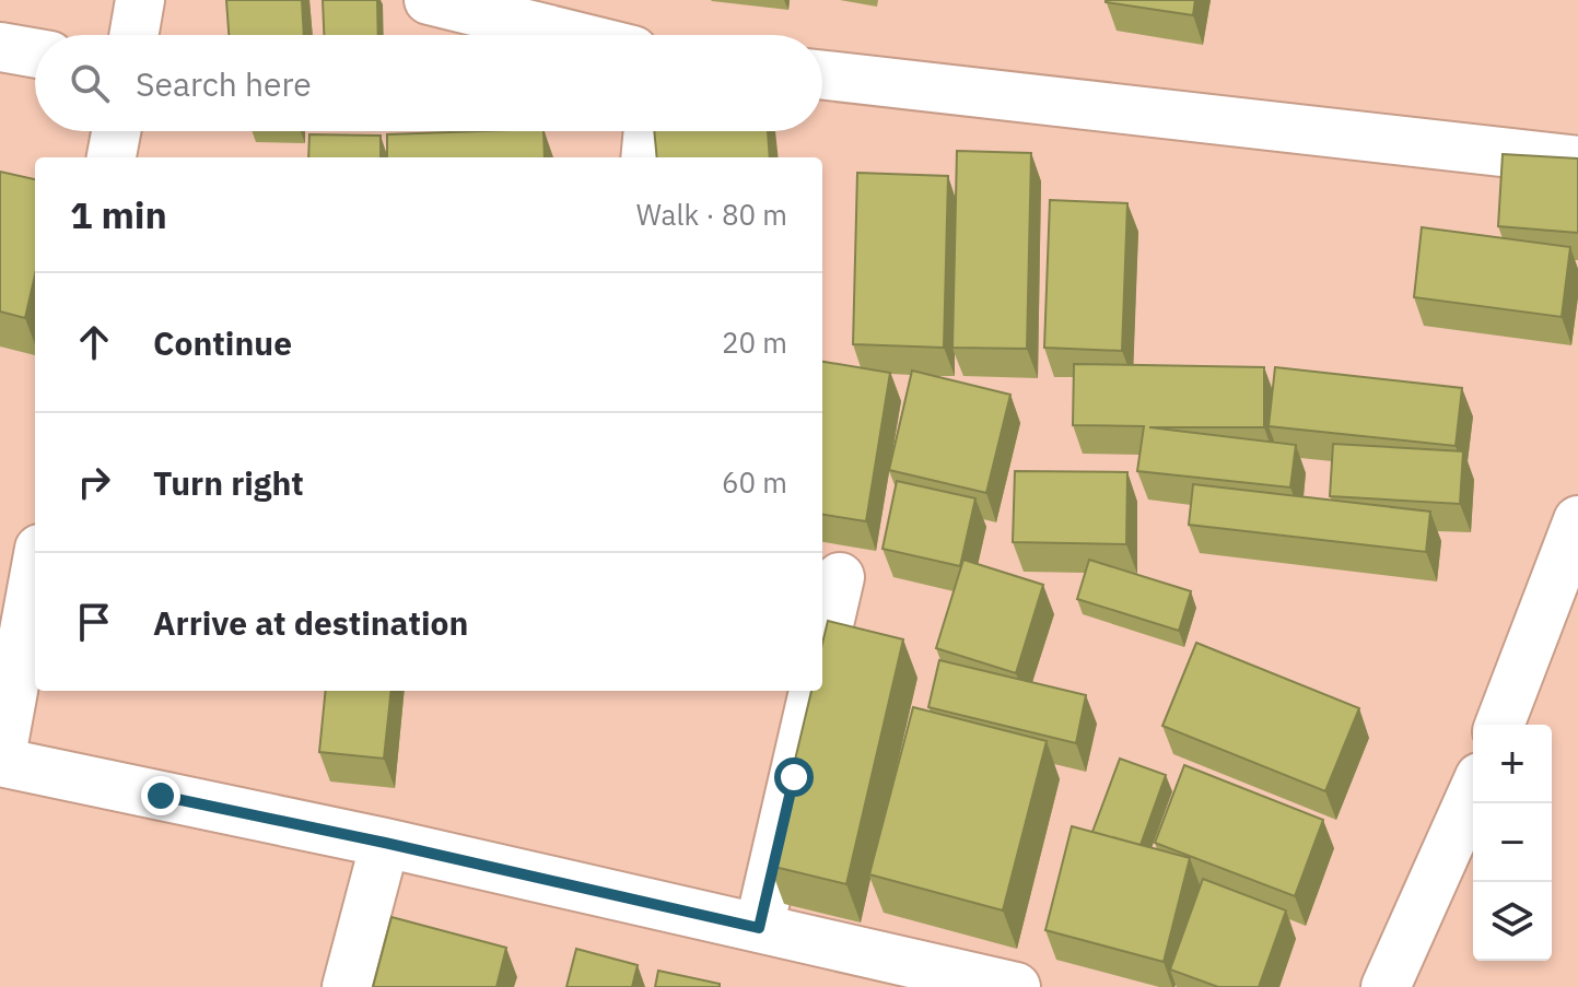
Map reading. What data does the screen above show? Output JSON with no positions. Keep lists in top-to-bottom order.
{
  "page": {
    "search": "Search here",
    "heading": ["1 min", "Walk · 80 m"],
    "list": [
      ["Continue", "20 m"],
      ["Turn right", "60 m"],
      "Arrive at destination"
    ],
    "map_buttons": ["+", "−"]
  }
}
